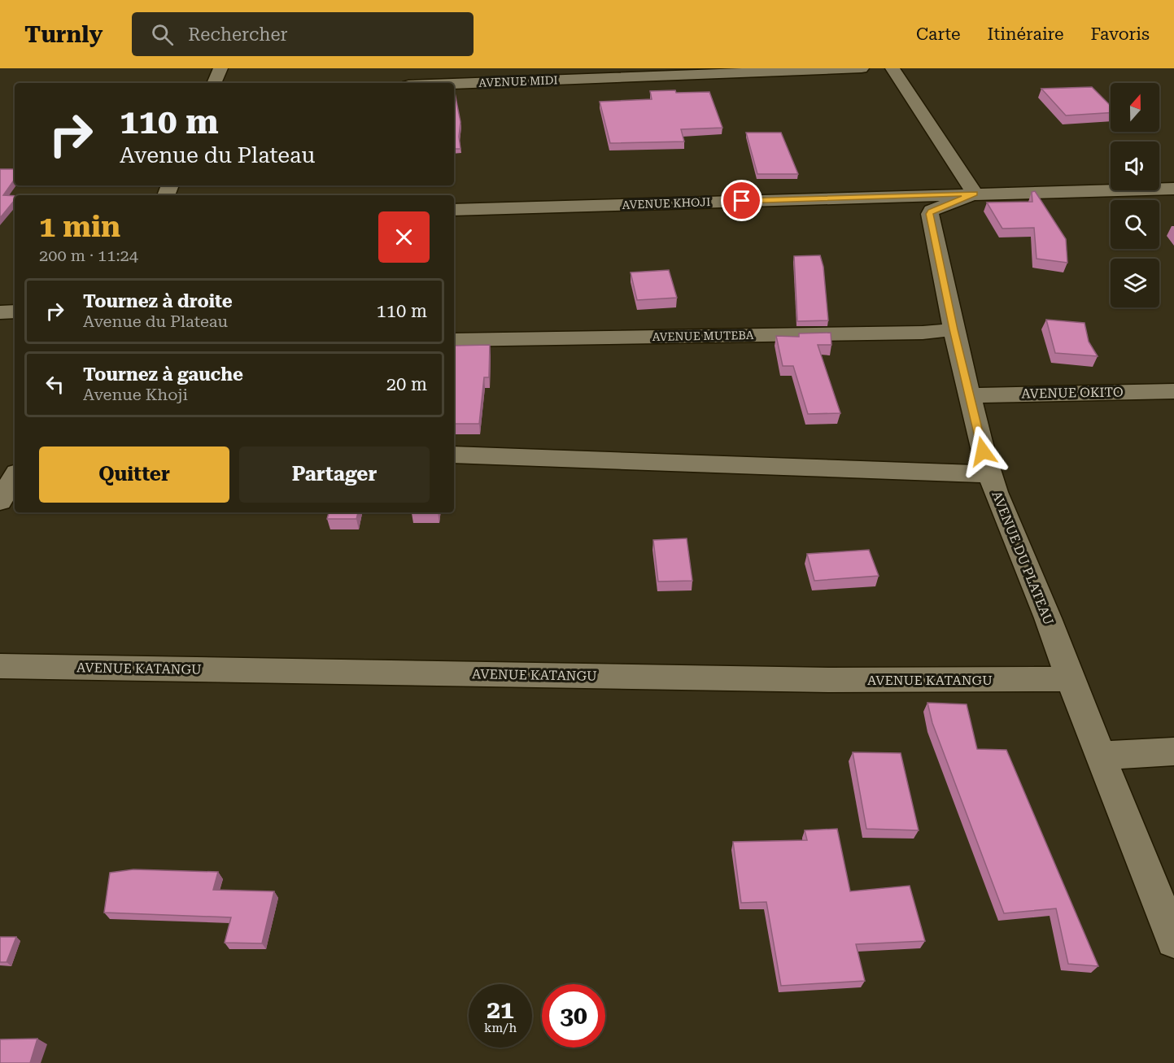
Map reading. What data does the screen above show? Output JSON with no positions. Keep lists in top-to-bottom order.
{
  "streets": {
    "street": [
      "AVENUE MIDI",
      "AVENUE KHOJI",
      "AVENUE MUTEBA",
      "AVENUE OKITO",
      "AVENUE DU PLATEAU",
      "AVENUE KATANGU"
    ]
  },
  "crossings": [
    ["AVENUE KHOJI", "AVENUE DU PLATEAU"],
    ["AVENUE MUTEBA", "AVENUE DU PLATEAU"],
    ["AVENUE OKITO", "AVENUE DU PLATEAU"],
    ["AVENUE DU PLATEAU", "AVENUE KATANGU"]
  ],
  "north": "top",
  "page": {
    "header": "Turnly",
    "search": "Rechercher",
    "nav": ["Carte", "Itinéraire", "Favoris"],
    "turn": ["110 m", "Avenue du Plateau"],
    "heading": ["1 min", "200 m · 11:24"],
    "list": [
      {
        "name": "Tournez à droite",
        "note": "Avenue du Plateau",
        "value": "110 m"
      },
      {
        "name": "Tournez à gauche",
        "note": "Avenue Khoji",
        "value": "20 m"
      }
    ],
    "buttons": ["Quitter", "Partager"],
    "speed": "21 km/h",
    "limit": "30"
  }
}
